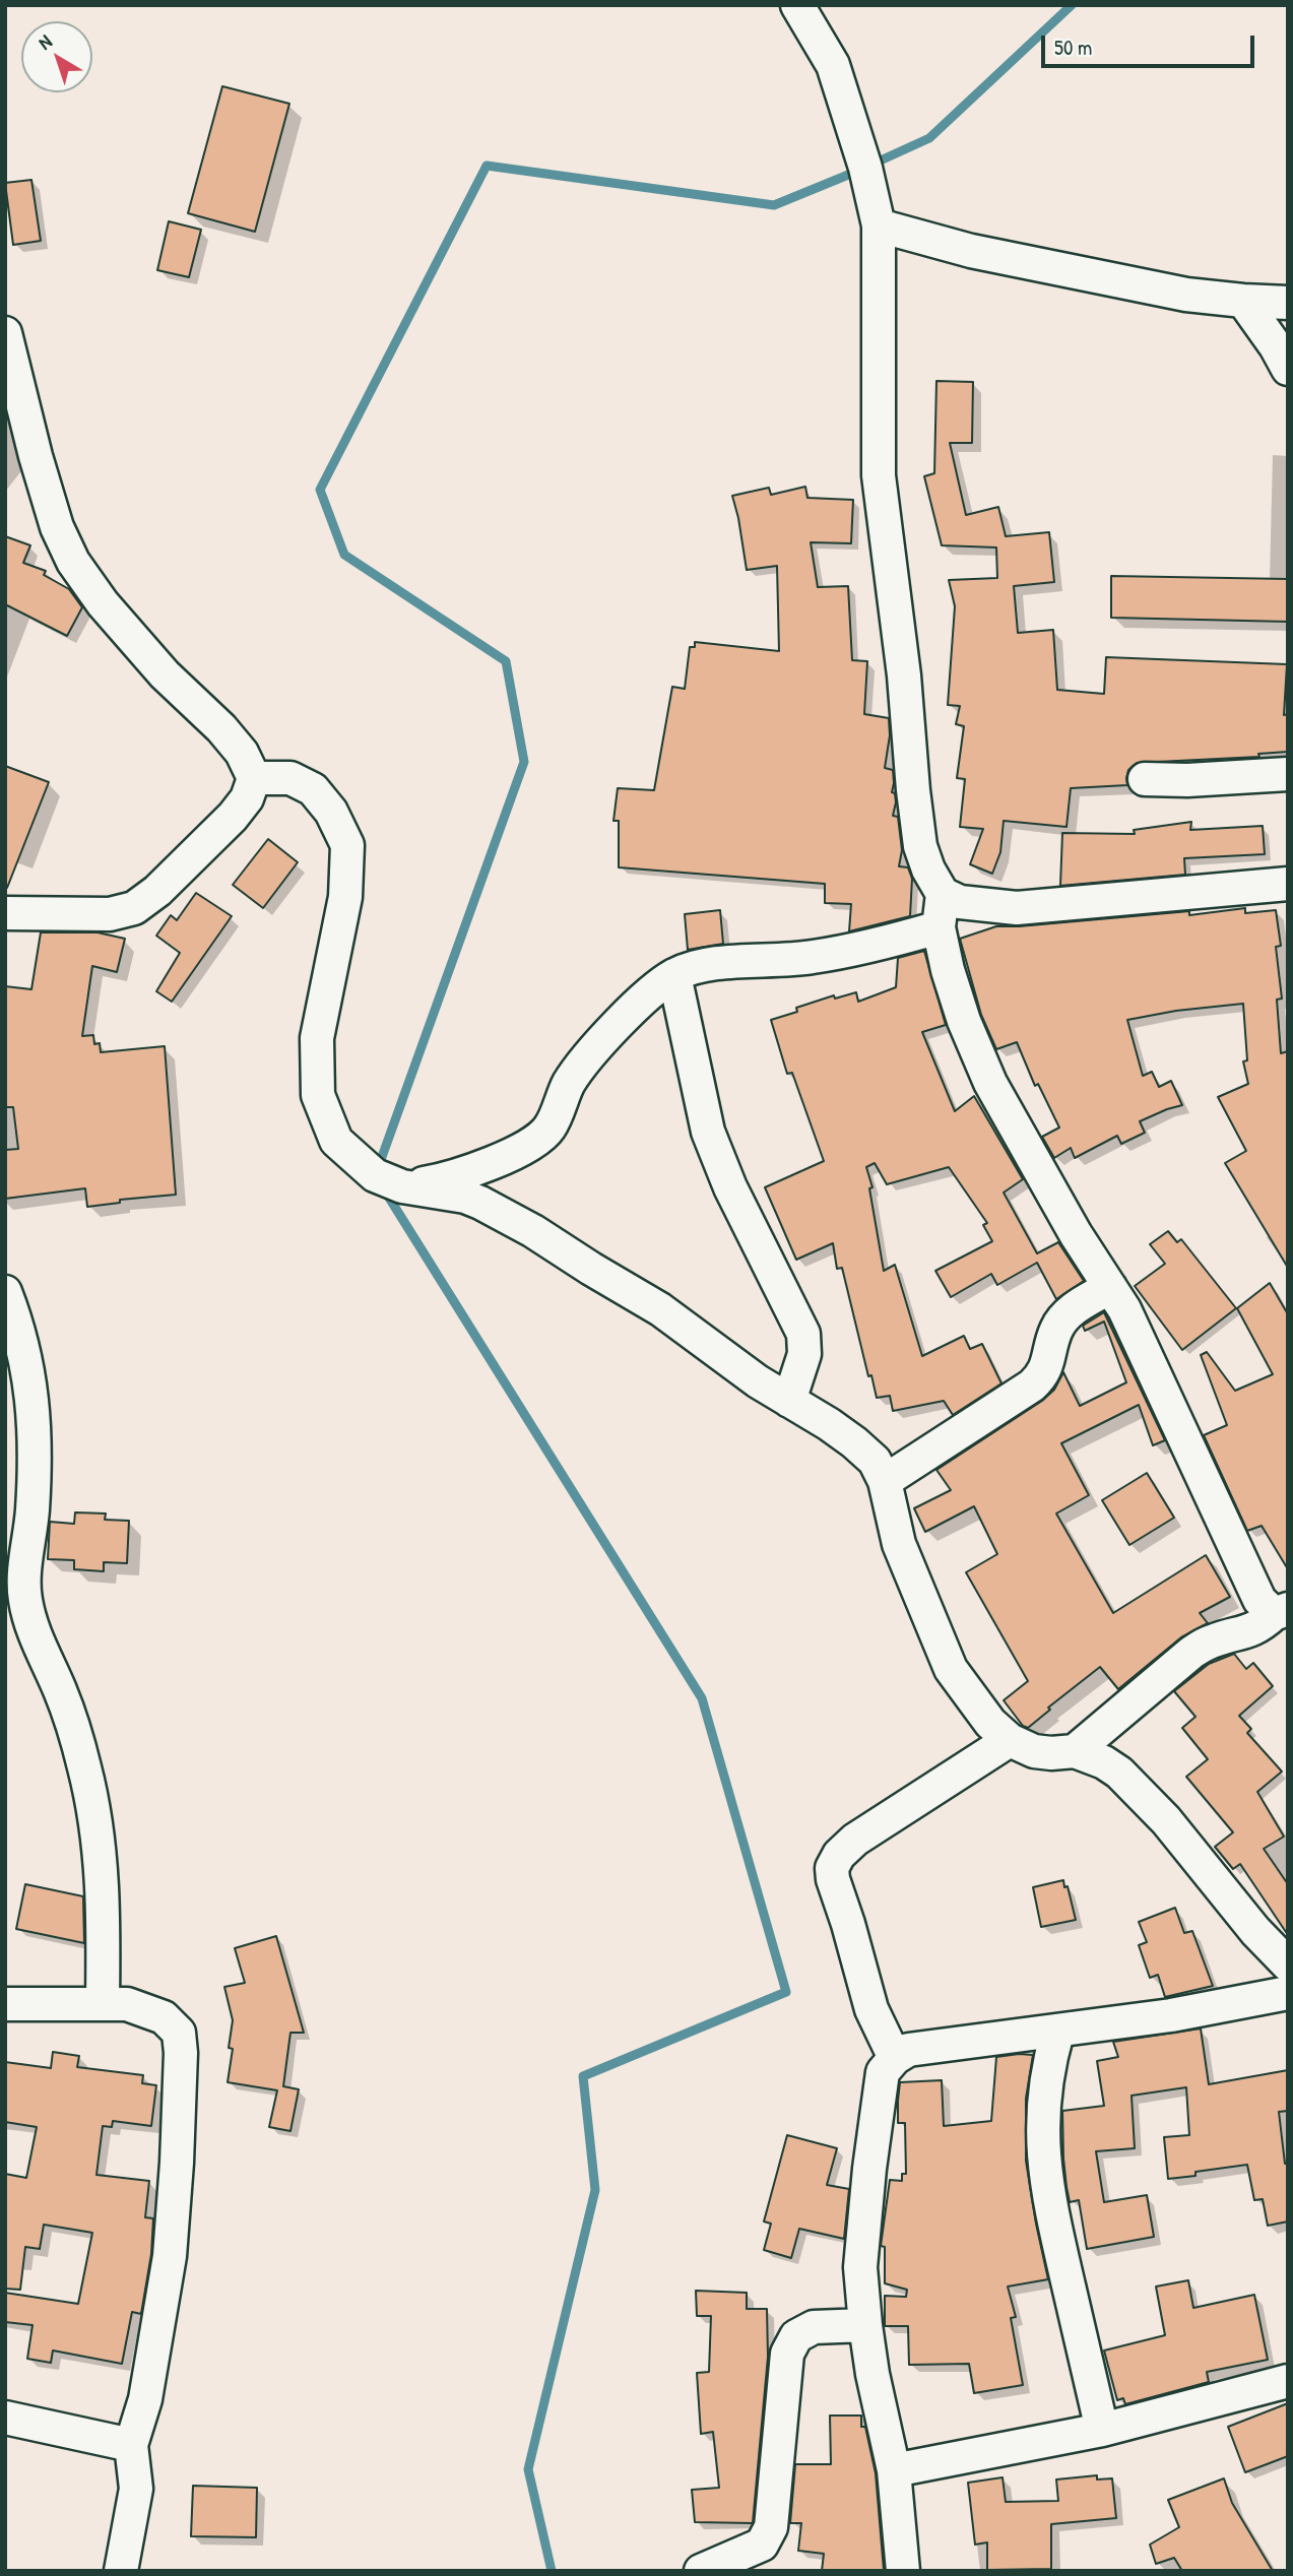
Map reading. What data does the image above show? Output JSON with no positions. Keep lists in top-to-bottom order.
{
  "scale_bar": "50 m",
  "north": "top left"
}
